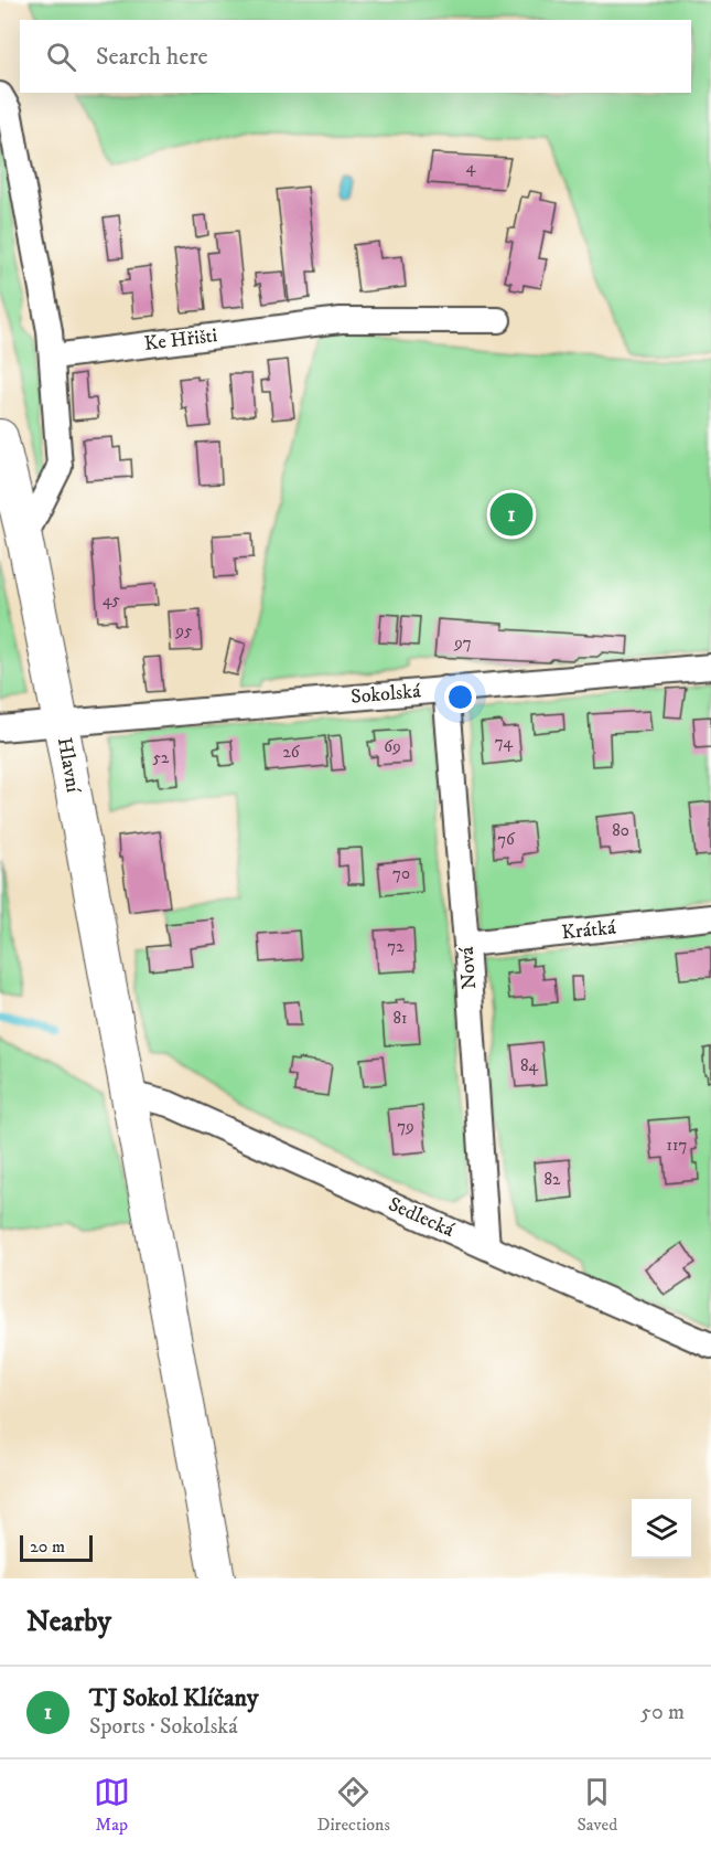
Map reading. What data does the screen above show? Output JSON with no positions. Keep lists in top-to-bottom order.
{
  "streets": {
    "main road": ["Hlavní"],
    "street": [
      "Ke Hřišti",
      "Sokolská",
      "Krátká",
      "Nová",
      "Sedlecká"
    ]
  },
  "crossings": [
    ["Sokolská", "Hlavní"],
    ["Sokolská", "Nová"],
    ["Hlavní", "Sedlecká"],
    ["Krátká", "Nová"],
    ["Nová", "Sedlecká"]
  ],
  "house_numbers": [
    "4",
    "45",
    "95",
    "97",
    "74",
    "69",
    "26",
    "52",
    "80",
    "76",
    "70",
    "72",
    "81",
    "84",
    "79",
    "117",
    "82"
  ],
  "scale_bar": "20 m",
  "page": {
    "search": "Search here",
    "pins": "1",
    "scale": "20 m",
    "heading": "Nearby",
    "list": [
      {
        "mark": "1",
        "name": "TJ Sokol Klíčany",
        "note": "Sports · Sokolská",
        "value": "50 m"
      }
    ],
    "nav": ["Map", "Directions", "Saved"]
  }
}
